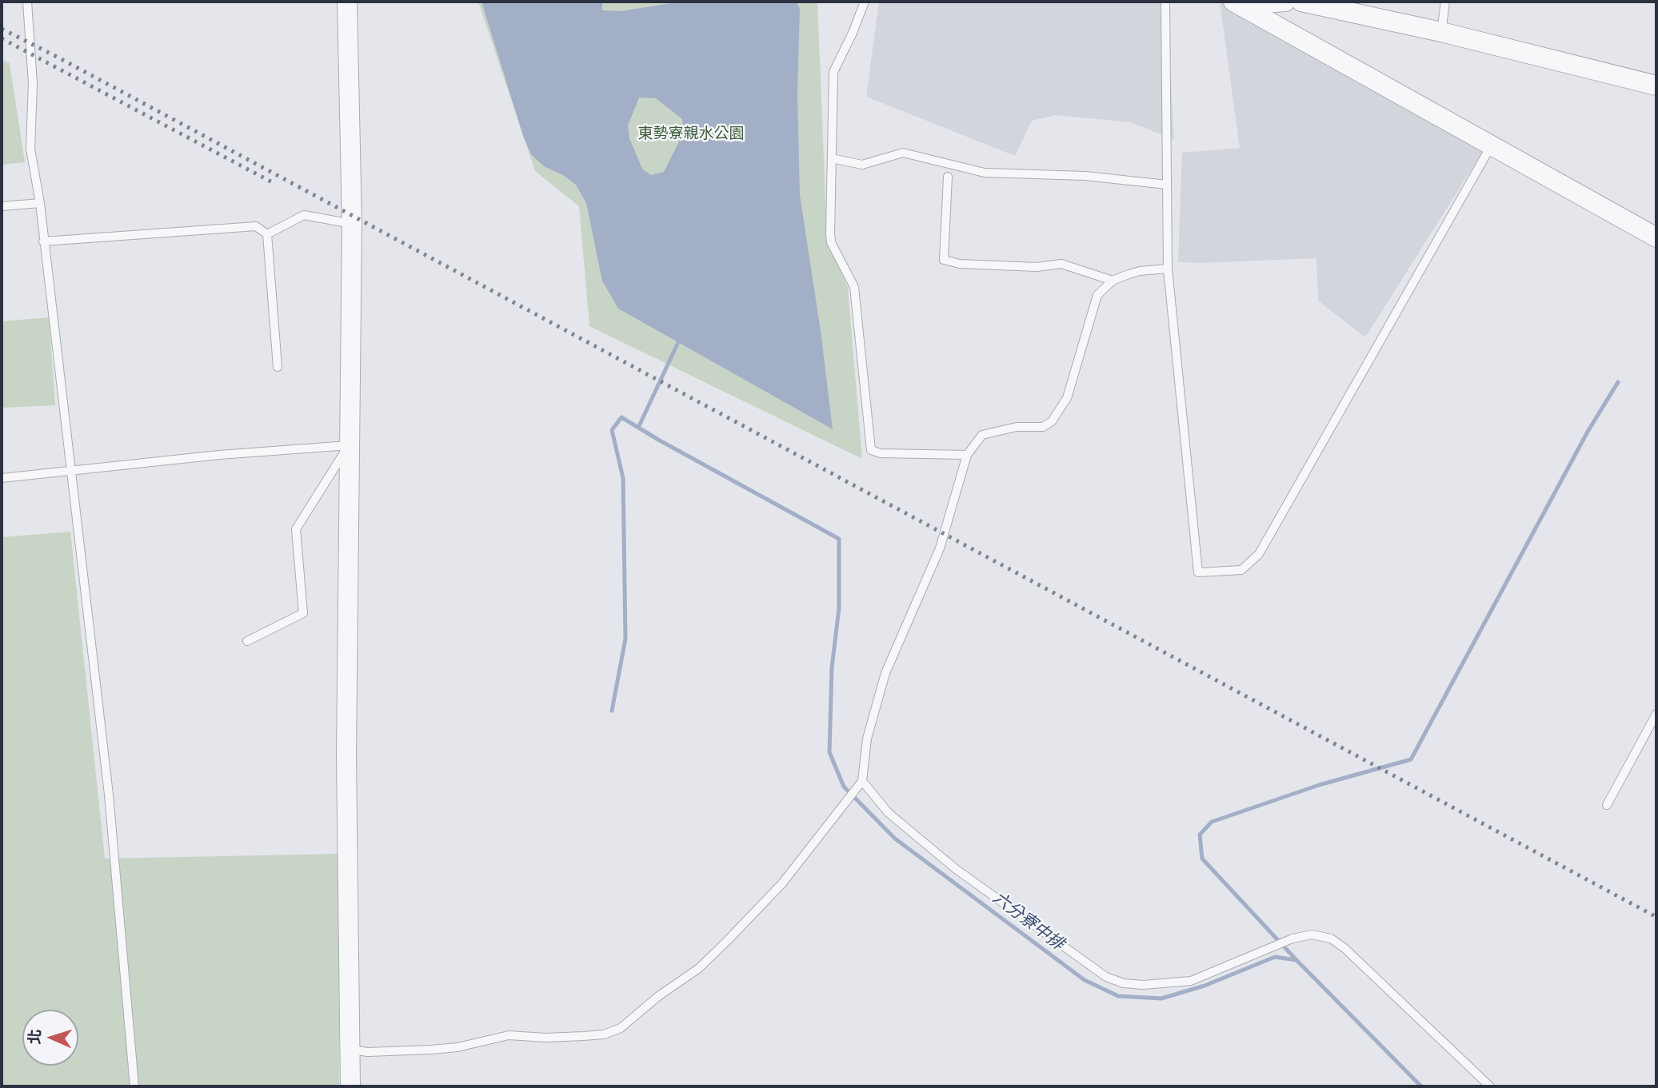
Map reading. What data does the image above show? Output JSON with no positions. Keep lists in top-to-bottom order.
{
  "water": ["六分寮中排"],
  "parks": ["東勢寮親水公園"],
  "north": "left"
}
